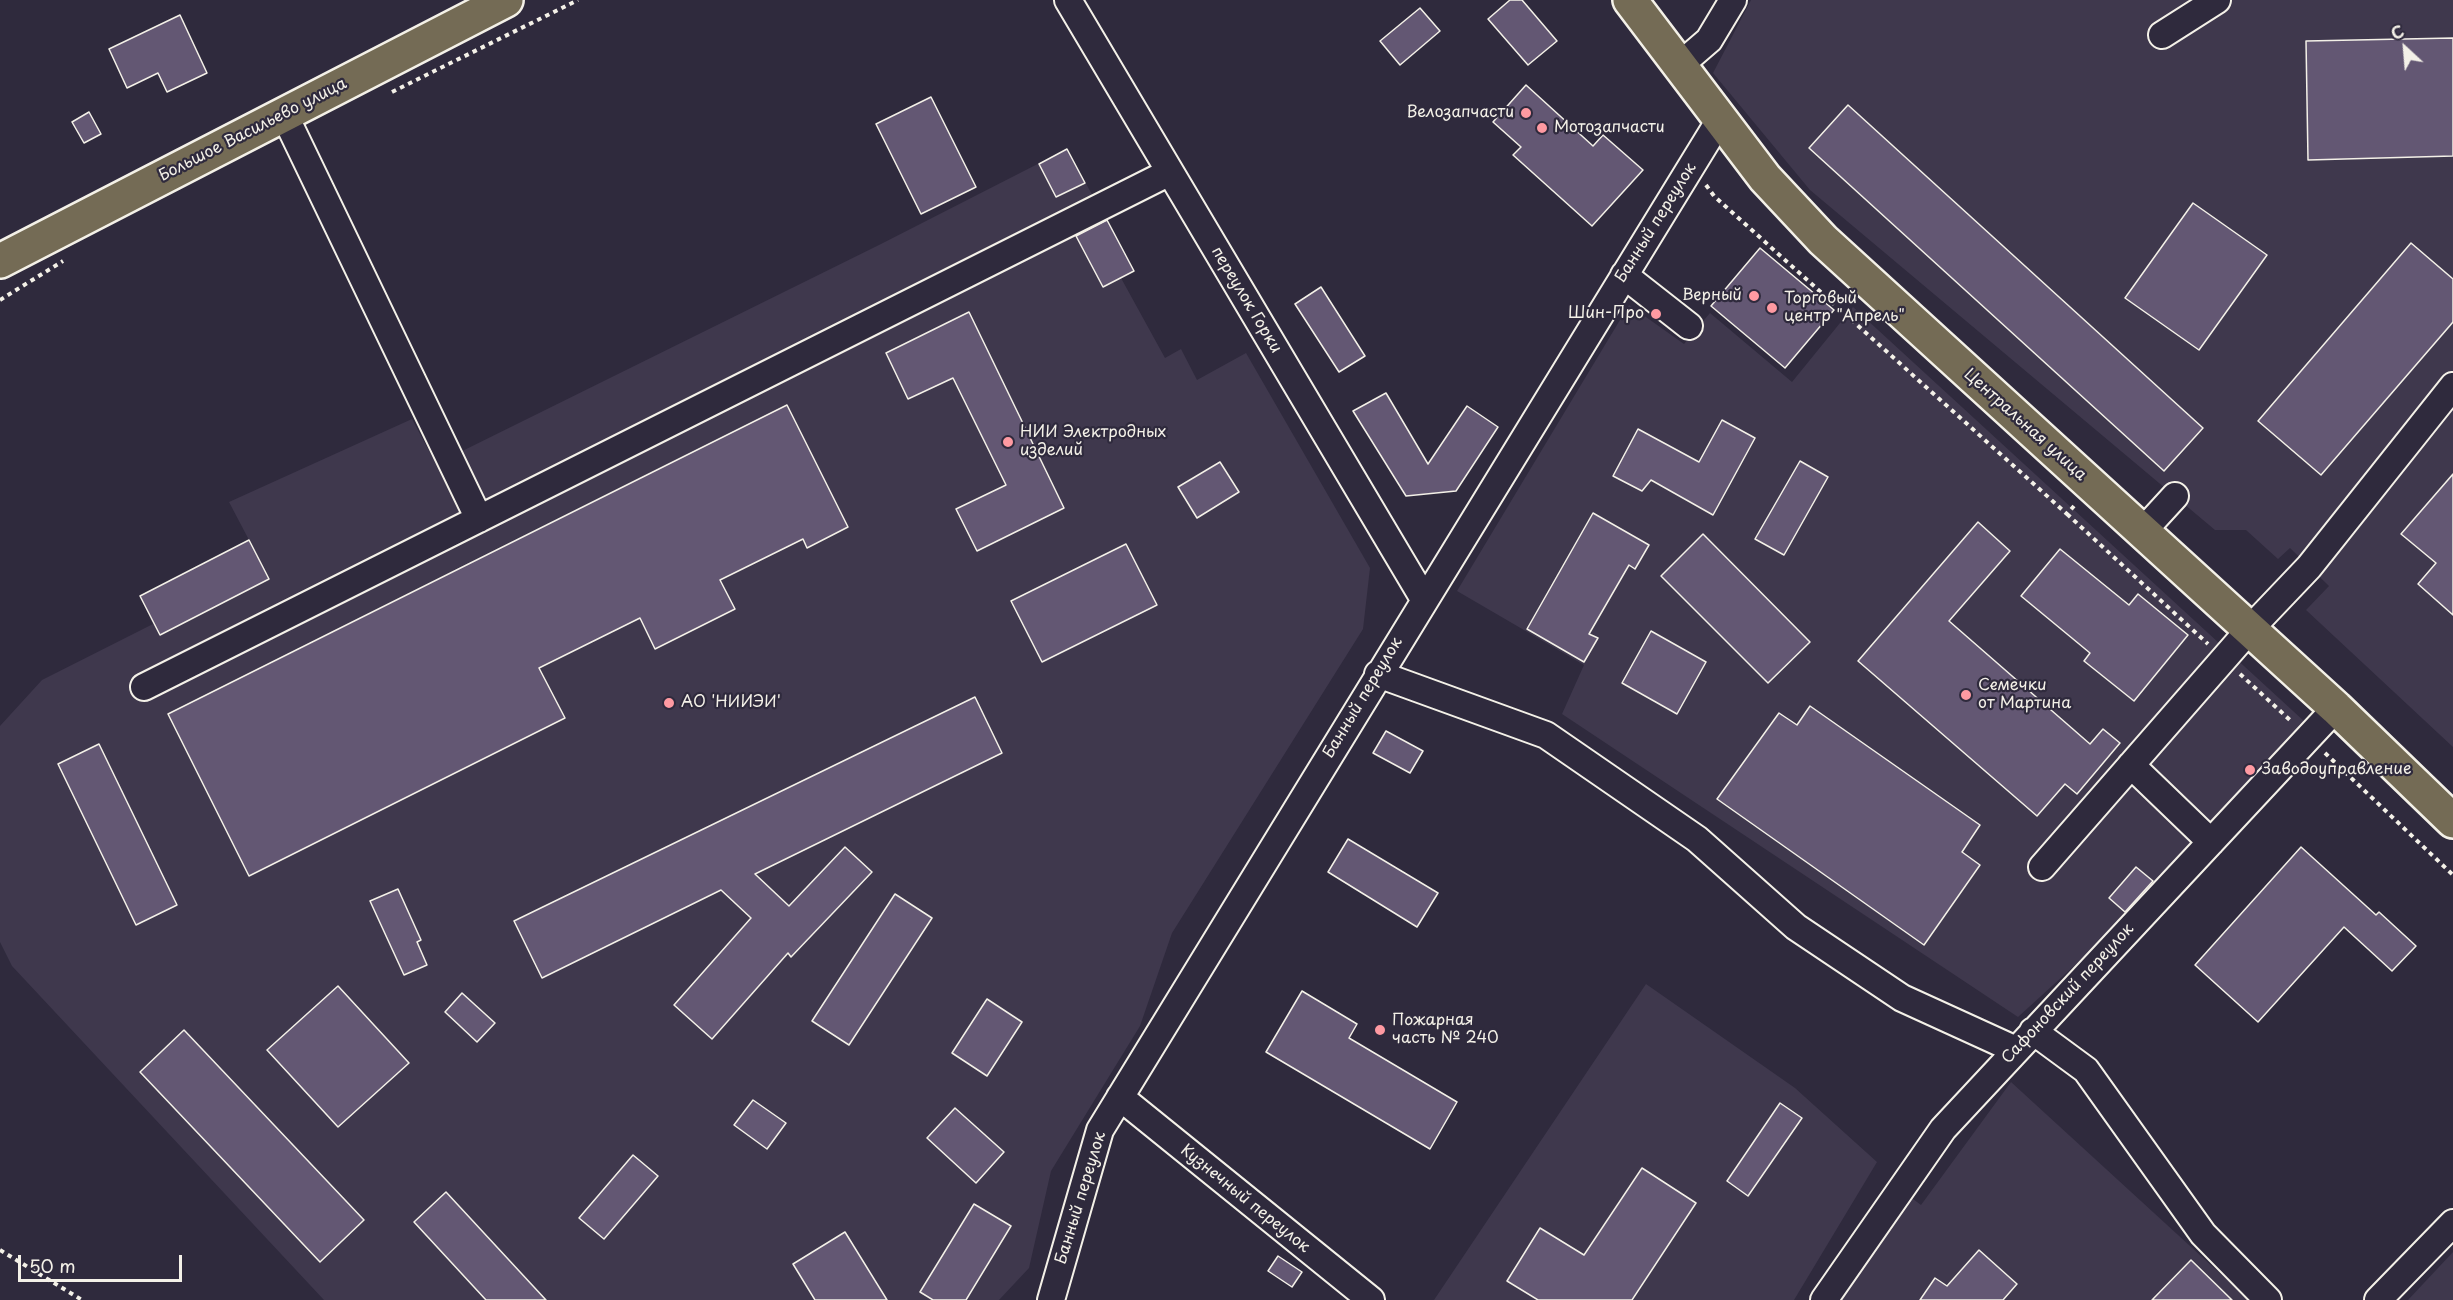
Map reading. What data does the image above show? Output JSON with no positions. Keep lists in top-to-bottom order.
{
  "streets": {
    "main road": ["Большое Васильево улица", "Центральная улица"],
    "street": [
      "Банный переулок",
      "переулок Горки",
      "Сафоновский переулок",
      "Кузнечный переулок"
    ]
  },
  "crossings": [
    ["Банный переулок", "переулок Горки"],
    ["Банный переулок", "Центральная улица"],
    ["Банный переулок", "Кузнечный переулок"],
    ["Центральная улица", "Сафоновский переулок"]
  ],
  "places": [
    "Велозапчасти",
    "Мотозапчасти",
    "Верный",
    "Торговый центр \"Апрель\"",
    "Шин-Про",
    "НИИ Электродных изделий",
    "Семечки от Мартина",
    "АО 'НИИЭИ'",
    "Заводоуправление",
    "Пожарная часть № 240"
  ],
  "scale_bar": "50 m",
  "north": "top left"
}
